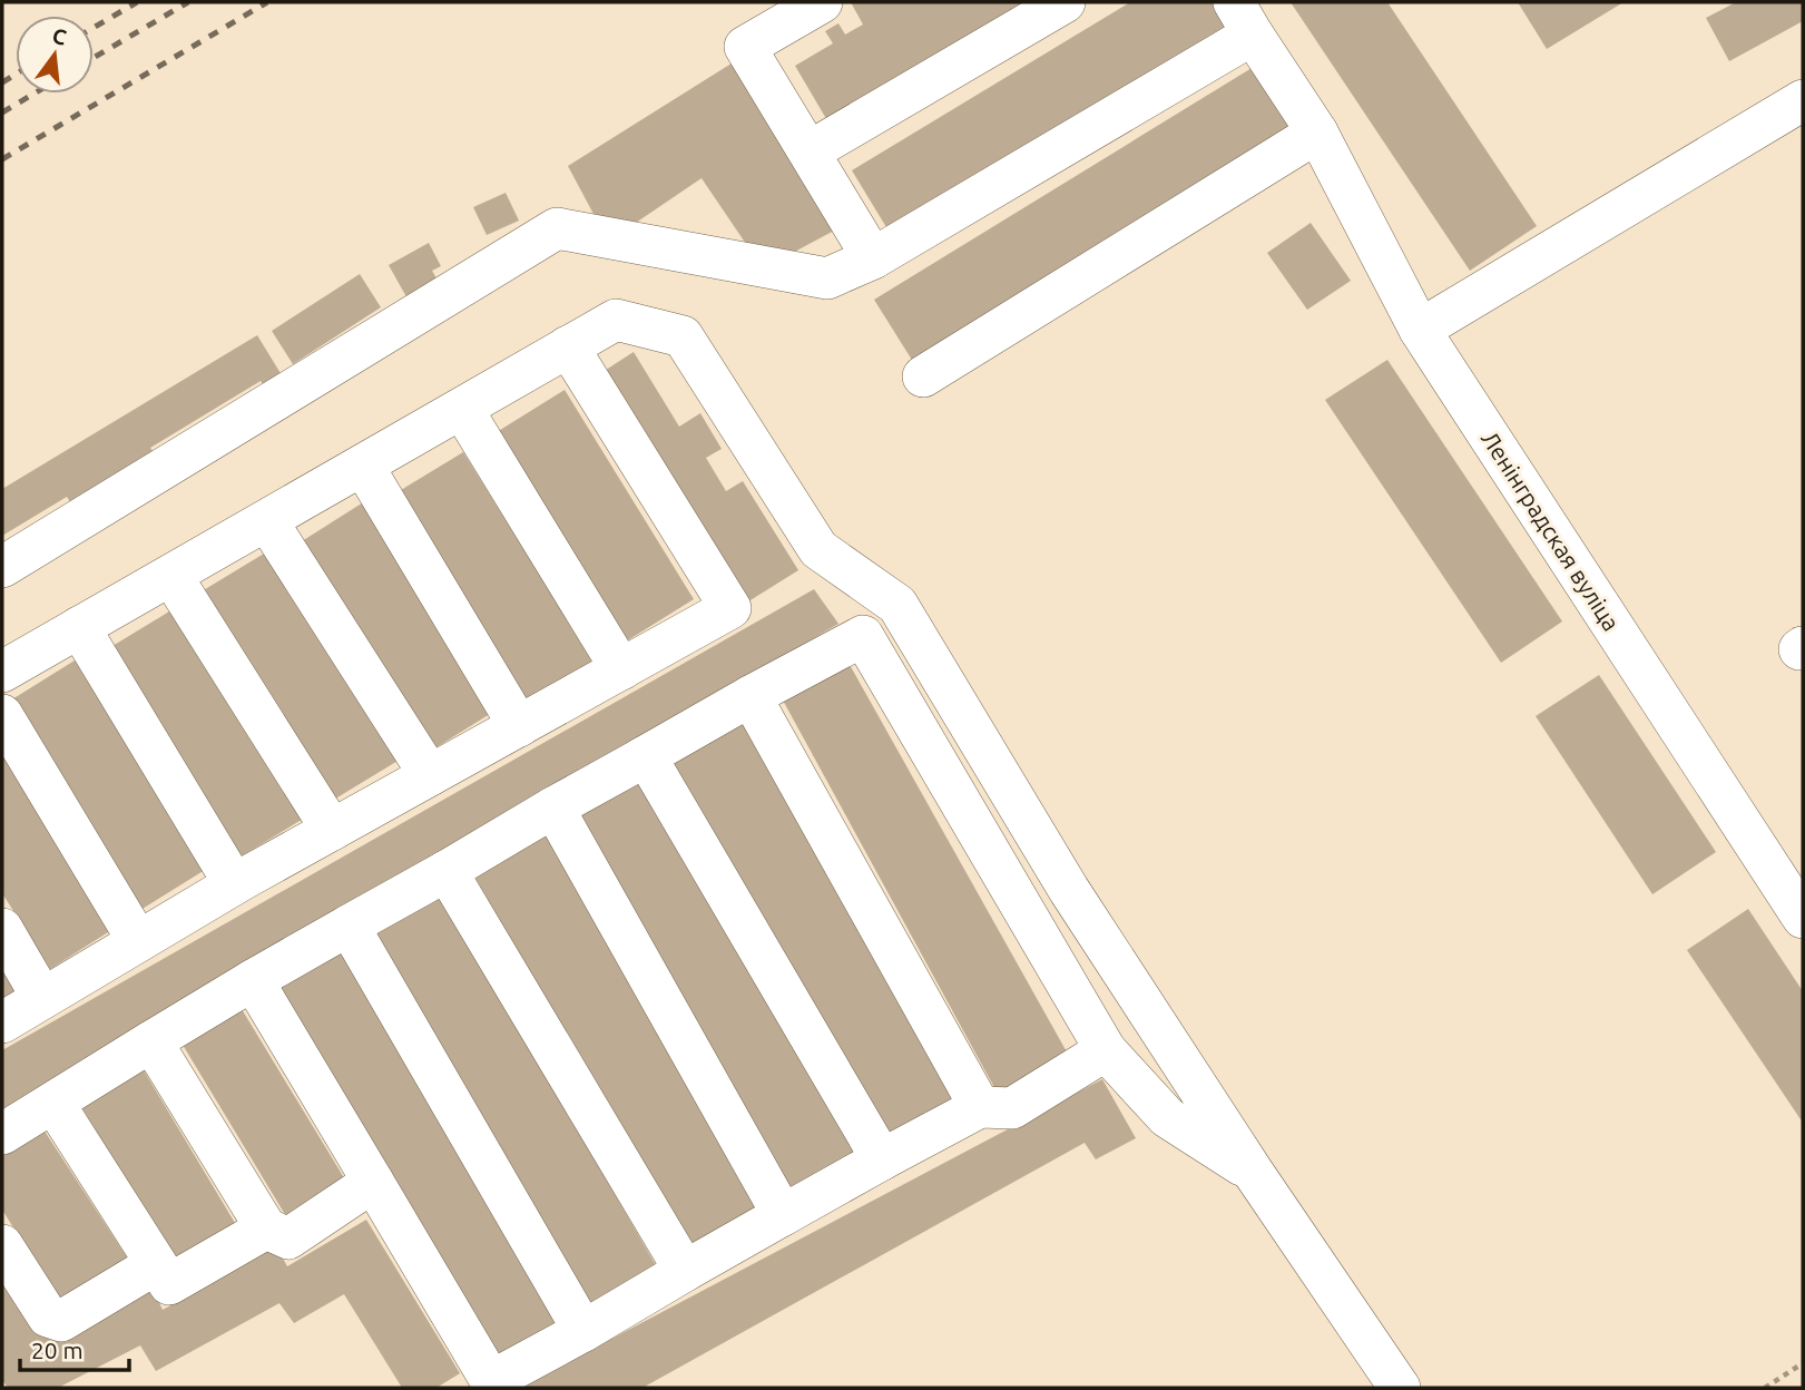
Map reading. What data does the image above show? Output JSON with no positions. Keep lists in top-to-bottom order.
{
  "streets": {
    "street": ["Ленінградская вуліца"]
  },
  "scale_bar": "20 m",
  "north": "top"
}
